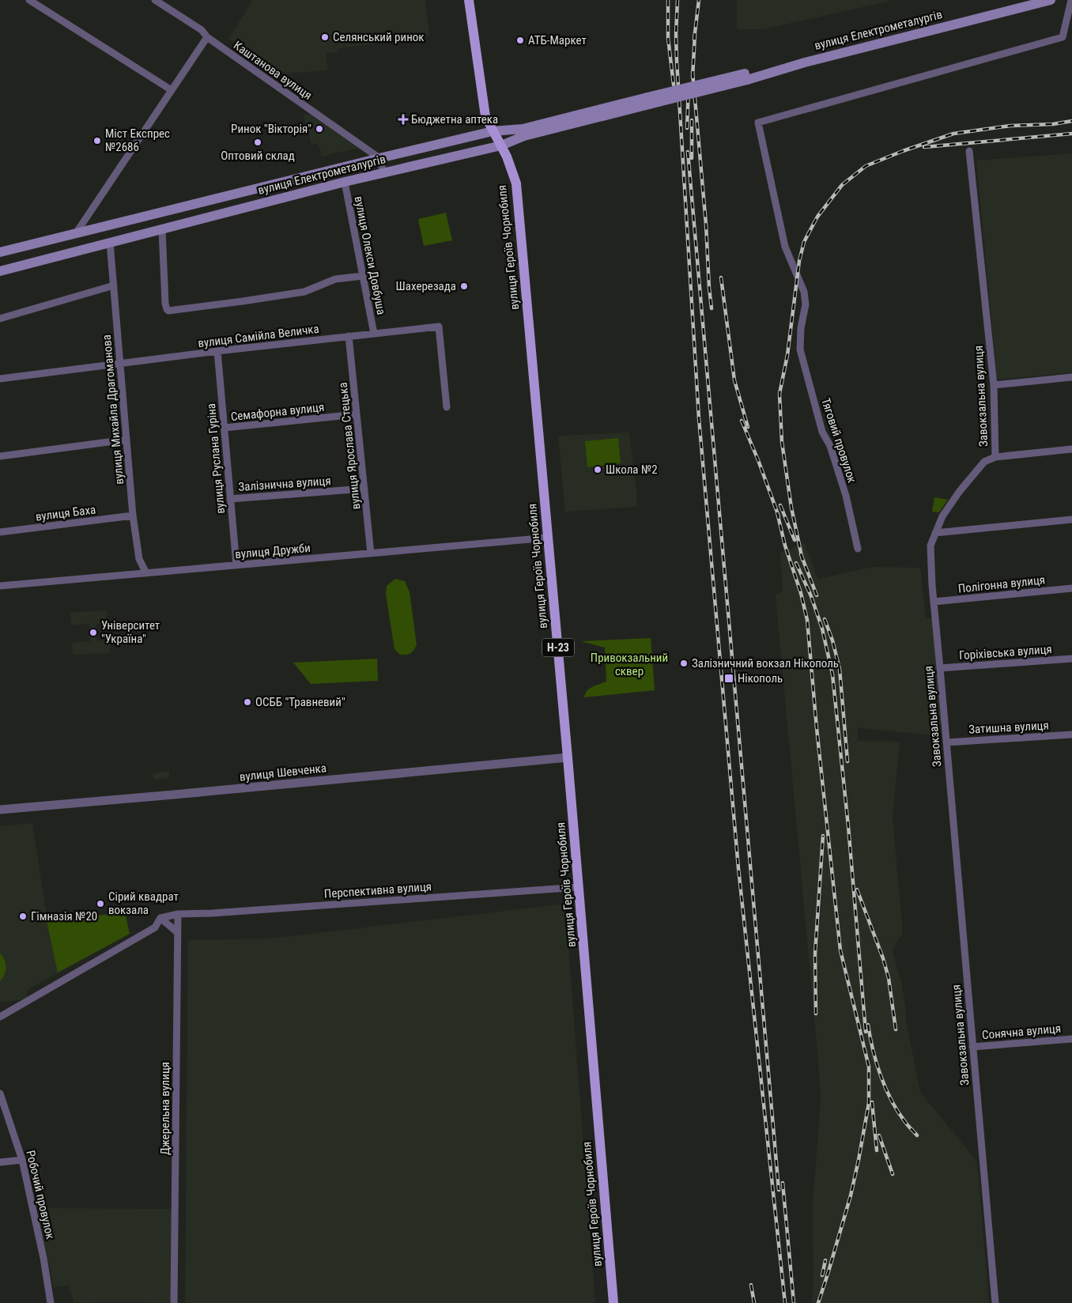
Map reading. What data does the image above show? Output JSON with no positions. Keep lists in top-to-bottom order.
{
  "streets": {
    "main road": ["вулиця Електрометалургів", "вулиця Героїв Чорнобиля", "Н-23"],
    "street": [
      "Каштанова вулиця",
      "вулиця Олекси Довбуша",
      "вулиця Самійла Величка",
      "Завокзальна вулиця",
      "вулиця Михайла Драгоманова",
      "Семафорна вулиця",
      "Тяговий провулок",
      "вулиця Ярослава Стецька",
      "вулиця Руслана Гуріна",
      "Залізнична вулиця",
      "вулиця Баха",
      "вулиця Дружби",
      "Полігонна вулиця",
      "Горіхівська вулиця",
      "Затишна вулиця",
      "вулиця Шевченка",
      "Перспективна вулиця",
      "Сонячна вулиця",
      "Джерельна вулиця",
      "Робочий провулок"
    ]
  },
  "crossings": [
    ["вулиця Електрометалургів", "Каштанова вулиця"],
    ["вулиця Електрометалургів", "вулиця Героїв Чорнобиля"],
    ["вулиця Електрометалургів", "вулиця Олекси Довбуша"],
    ["вулиця Електрометалургів", "вулиця Михайла Драгоманова"],
    ["вулиця Героїв Чорнобиля", "вулиця Дружби"],
    ["вулиця Героїв Чорнобиля", "вулиця Шевченка"],
    ["вулиця Героїв Чорнобиля", "Перспективна вулиця"],
    ["вулиця Олекси Довбуша", "вулиця Самійла Величка"],
    ["вулиця Самійла Величка", "вулиця Михайла Драгоманова"],
    ["вулиця Самійла Величка", "вулиця Ярослава Стецька"],
    ["вулиця Самійла Величка", "вулиця Руслана Гуріна"],
    ["Завокзальна вулиця", "Полігонна вулиця"],
    ["Завокзальна вулиця", "Горіхівська вулиця"],
    ["Завокзальна вулиця", "Затишна вулиця"],
    ["Завокзальна вулиця", "Сонячна вулиця"],
    ["вулиця Михайла Драгоманова", "вулиця Баха"],
    ["вулиця Михайла Драгоманова", "вулиця Дружби"],
    ["Семафорна вулиця", "вулиця Ярослава Стецька"],
    ["Семафорна вулиця", "вулиця Руслана Гуріна"],
    ["вулиця Ярослава Стецька", "Залізнична вулиця"],
    ["вулиця Ярослава Стецька", "вулиця Дружби"],
    ["вулиця Руслана Гуріна", "Залізнична вулиця"],
    ["вулиця Руслана Гуріна", "вулиця Дружби"],
    ["Перспективна вулиця", "Джерельна вулиця"]
  ],
  "parks": ["Привокзальний сквер"],
  "places": {
    "other": [
      "Селянський ринок",
      "АТБ-Маркет",
      "Ринок \"Вікторія\"",
      "Міст Експрес №2686",
      "Оптовий склад",
      "Шахерезада",
      "Школа №2",
      "Університет \"Україна\"",
      "Залізничний вокзал Нікополь",
      "ОСББ \"Травневий\"",
      "Сірий квадрат вокзала",
      "Гімназія №20"
    ],
    "health": ["Бюджетна аптека"],
    "transit": ["Нікополь"]
  }
}
